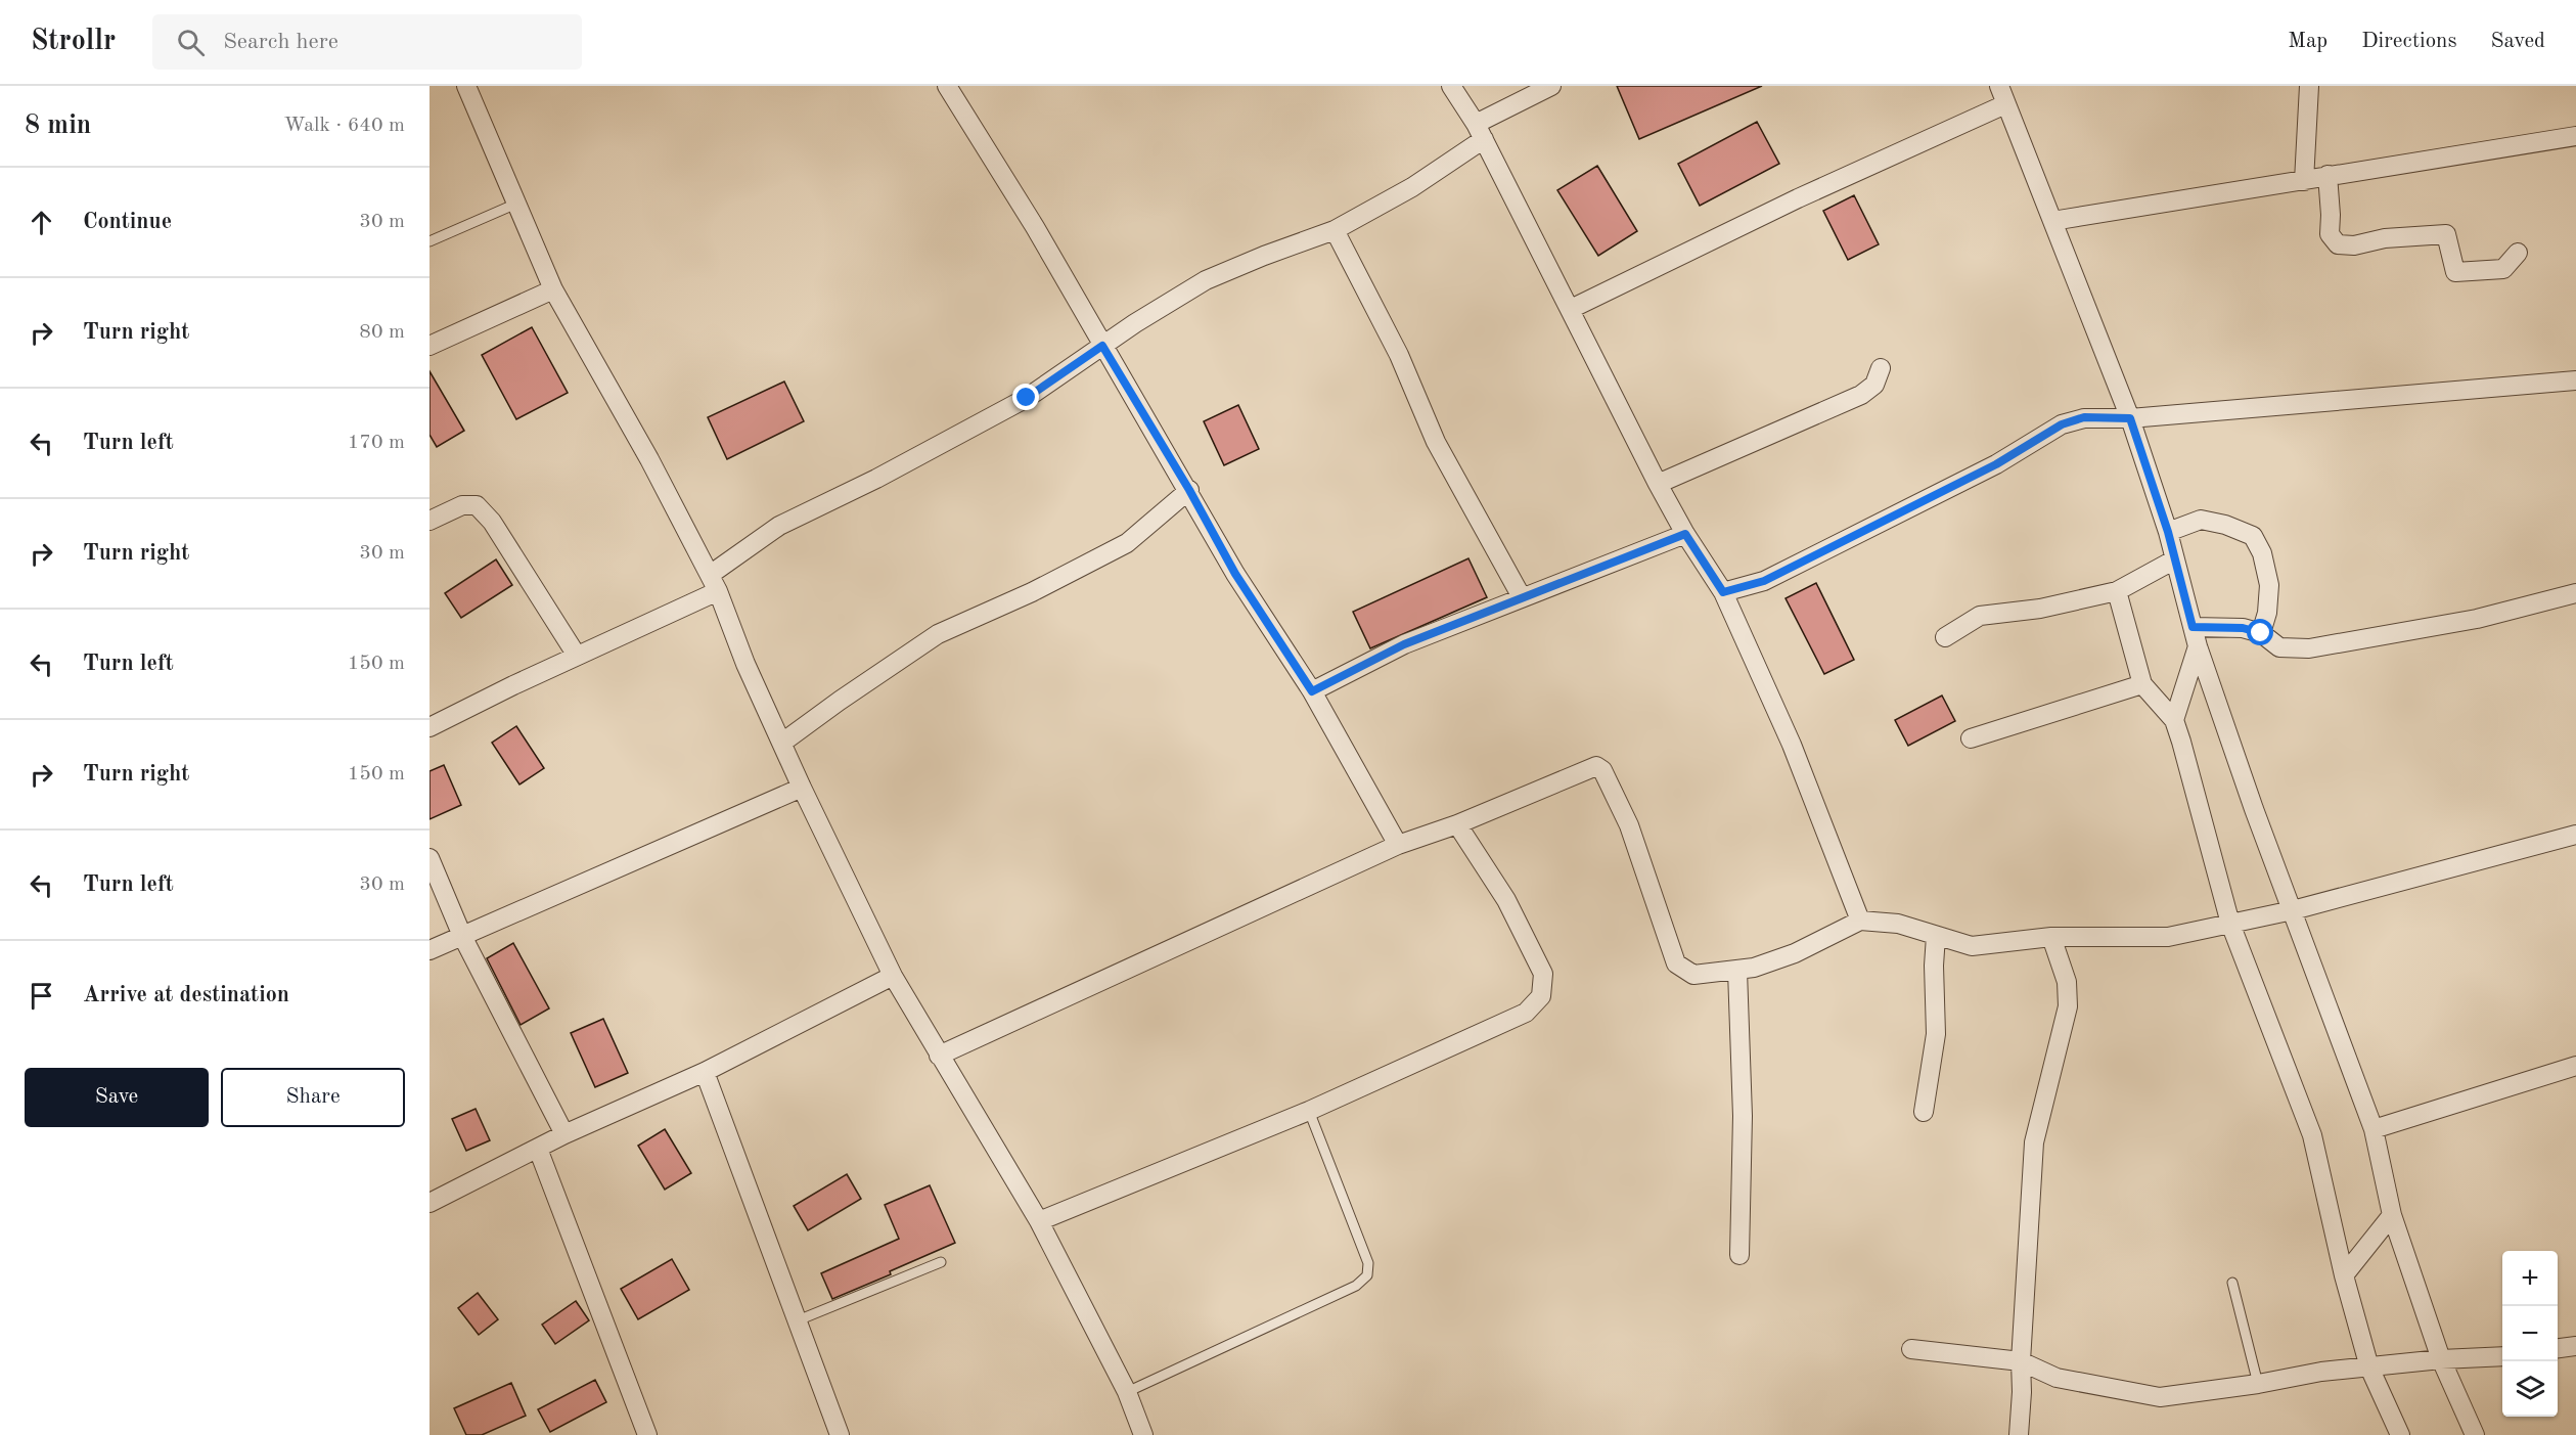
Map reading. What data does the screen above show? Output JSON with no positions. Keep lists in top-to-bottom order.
{
  "page": {
    "header": "Strollr",
    "search": "Search here",
    "nav": ["Map", "Directions", "Saved"],
    "heading": ["8 min", "Walk · 640 m"],
    "list": [
      ["Continue", "30 m"],
      ["Turn right", "80 m"],
      ["Turn left", "170 m"],
      ["Turn right", "30 m"],
      ["Turn left", "150 m"],
      ["Turn right", "150 m"],
      ["Turn left", "30 m"],
      "Arrive at destination"
    ],
    "buttons": ["Save", "Share"],
    "map_buttons": ["+", "−"]
  }
}
